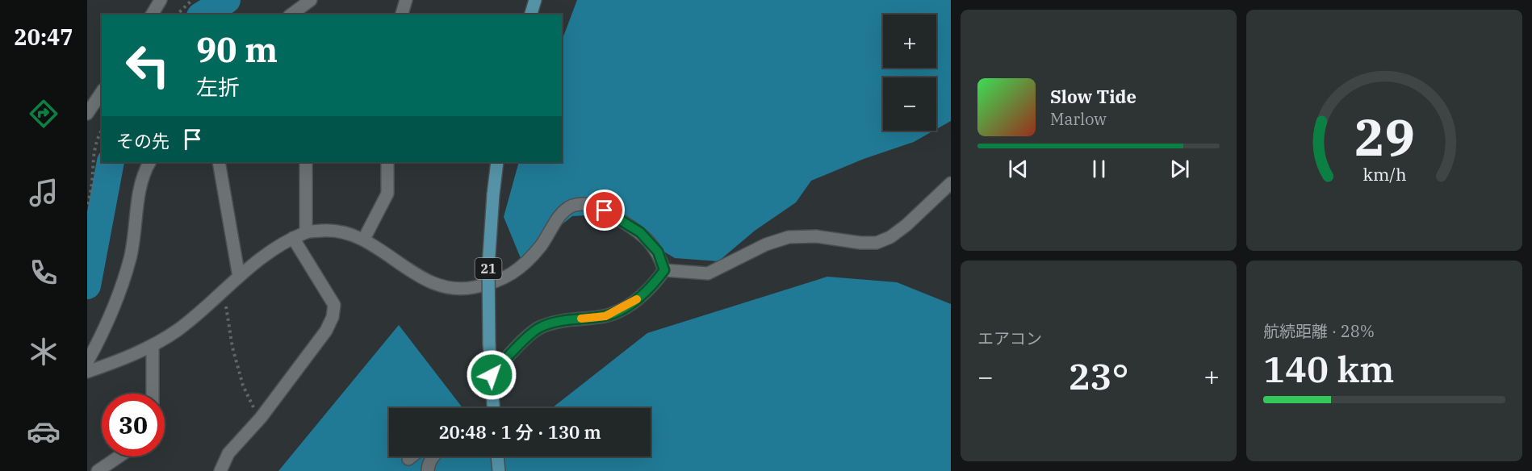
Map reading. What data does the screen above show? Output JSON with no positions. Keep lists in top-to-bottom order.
{
  "streets": {
    "main road": ["21"]
  },
  "page": {
    "tabs": "20:47",
    "map_buttons": ["+", "−"],
    "turn": ["90 m", "左折"],
    "song": ["Slow Tide", "Marlow"],
    "then": "その先",
    "tile": [
      "エアコン",
      ["航続距離 · 28%", "140 km"]
    ],
    "heat": ["−", "23°", "+"],
    "limit": "30",
    "trip": "20:48 · 1 分 · 130 m",
    "gauge": ["29", "km/h"]
  }
}
